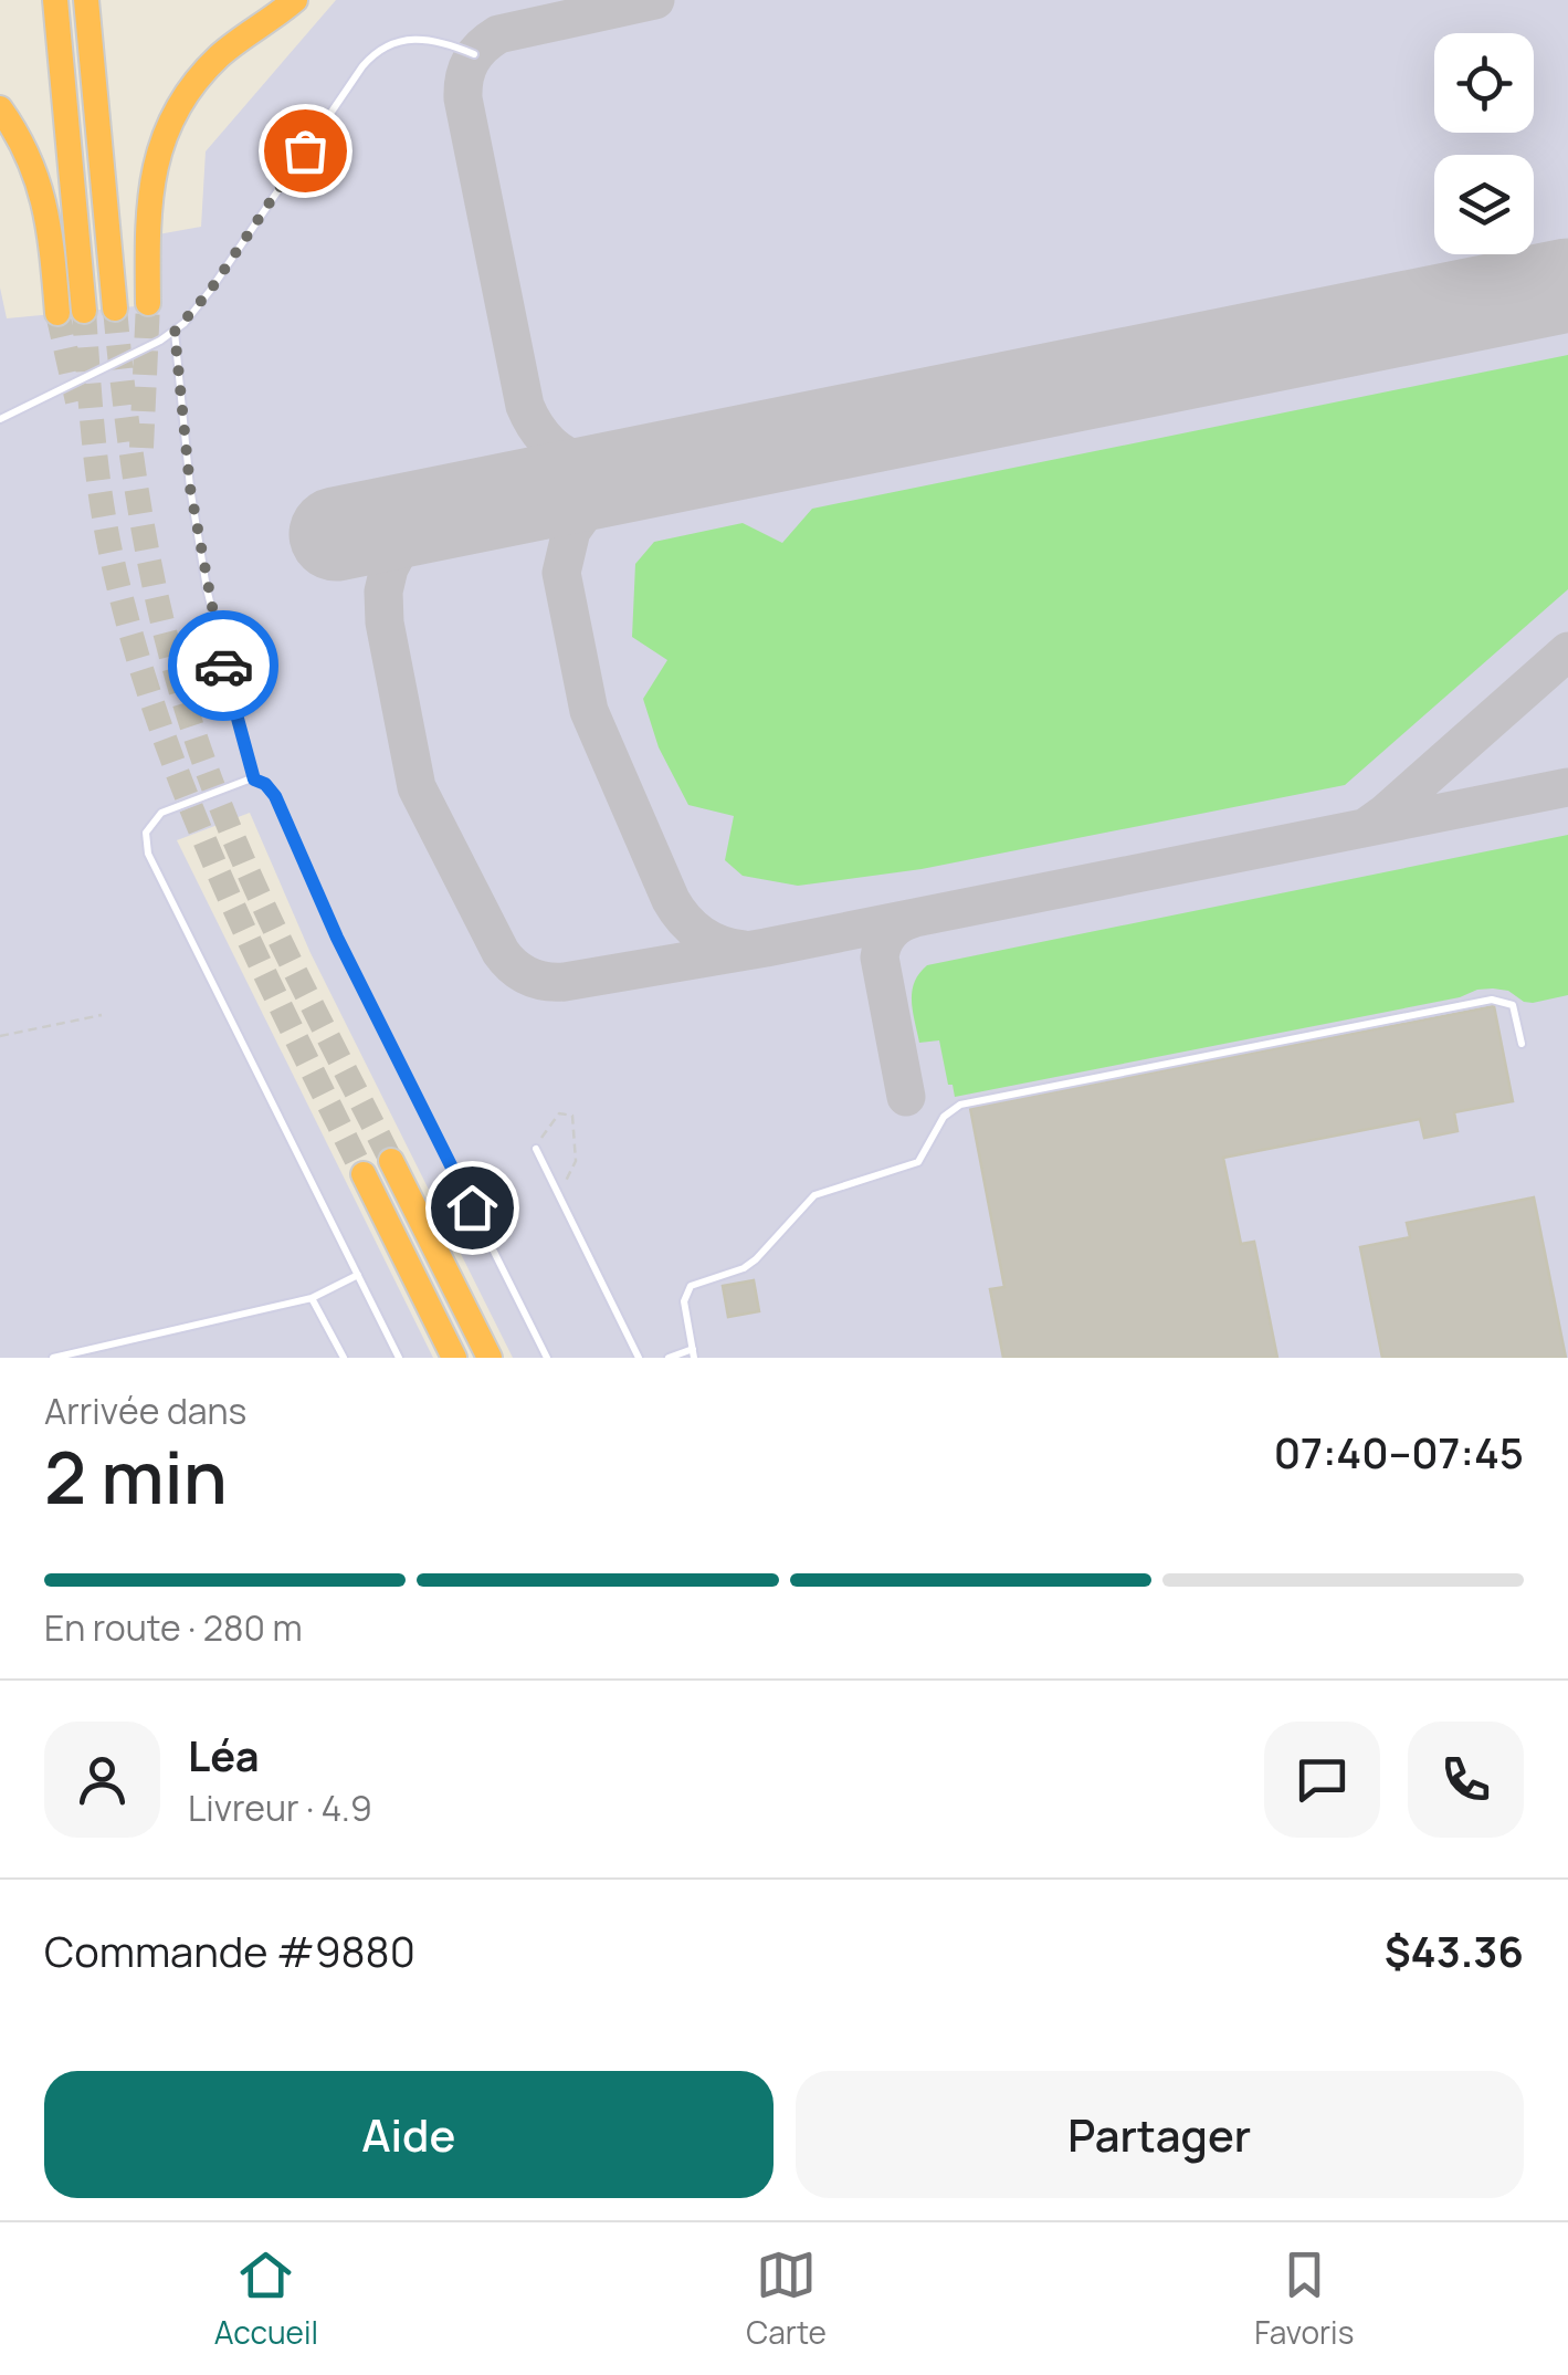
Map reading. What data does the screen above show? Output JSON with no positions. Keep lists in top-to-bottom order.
{
  "page": {
    "heading": ["2 min", "Arrivée dans", "07:40–07:45"],
    "panel": [
      "Léa",
      "Livreur · 4.9",
      "Commande #9880",
      "$43.36"
    ],
    "bar": "En route · 280 m",
    "buttons": ["Aide", "Partager"],
    "tabs": ["Accueil", "Carte", "Favoris"]
  }
}
